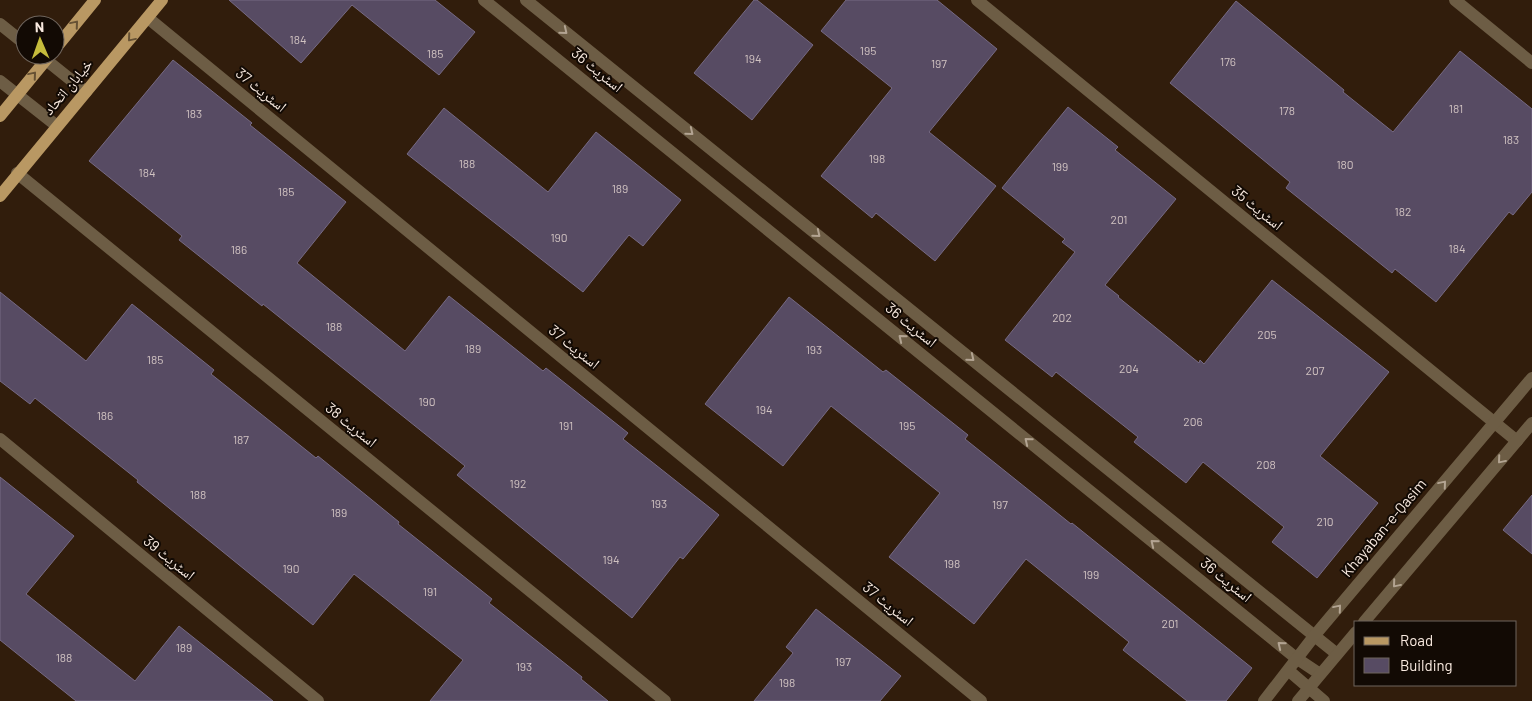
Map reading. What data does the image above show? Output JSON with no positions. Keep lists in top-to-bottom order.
{
  "streets": {
    "main road": ["خیابان اتحاد"],
    "street": [
      "اسٹریٹ 36",
      "اسٹریٹ 37",
      "اسٹریٹ 35",
      "اسٹریٹ 38",
      "Khayaban-e-Qasim",
      "اسٹریٹ 39"
    ]
  },
  "crossings": [
    ["اسٹریٹ 36", "Khayaban-e-Qasim"],
    ["خیابان اتحاد", "اسٹریٹ 37"],
    ["خیابان اتحاد", "اسٹریٹ 38"],
    ["اسٹریٹ 35", "Khayaban-e-Qasim"]
  ],
  "house_numbers": [
    "184",
    "195",
    "185",
    "194",
    "176",
    "197",
    "181",
    "178",
    "183",
    "183",
    "198",
    "188",
    "180",
    "199",
    "184",
    "189",
    "185",
    "182",
    "201",
    "190",
    "184",
    "186",
    "202",
    "188",
    "205",
    "189",
    "193",
    "185",
    "204",
    "207",
    "190",
    "194",
    "186",
    "206",
    "191",
    "195",
    "187",
    "208",
    "192",
    "188",
    "193",
    "197",
    "189",
    "210",
    "194",
    "198",
    "190",
    "199",
    "191",
    "201",
    "189",
    "188",
    "197",
    "193",
    "198"
  ],
  "legend": ["Road", "Building"],
  "north": "top"
}
